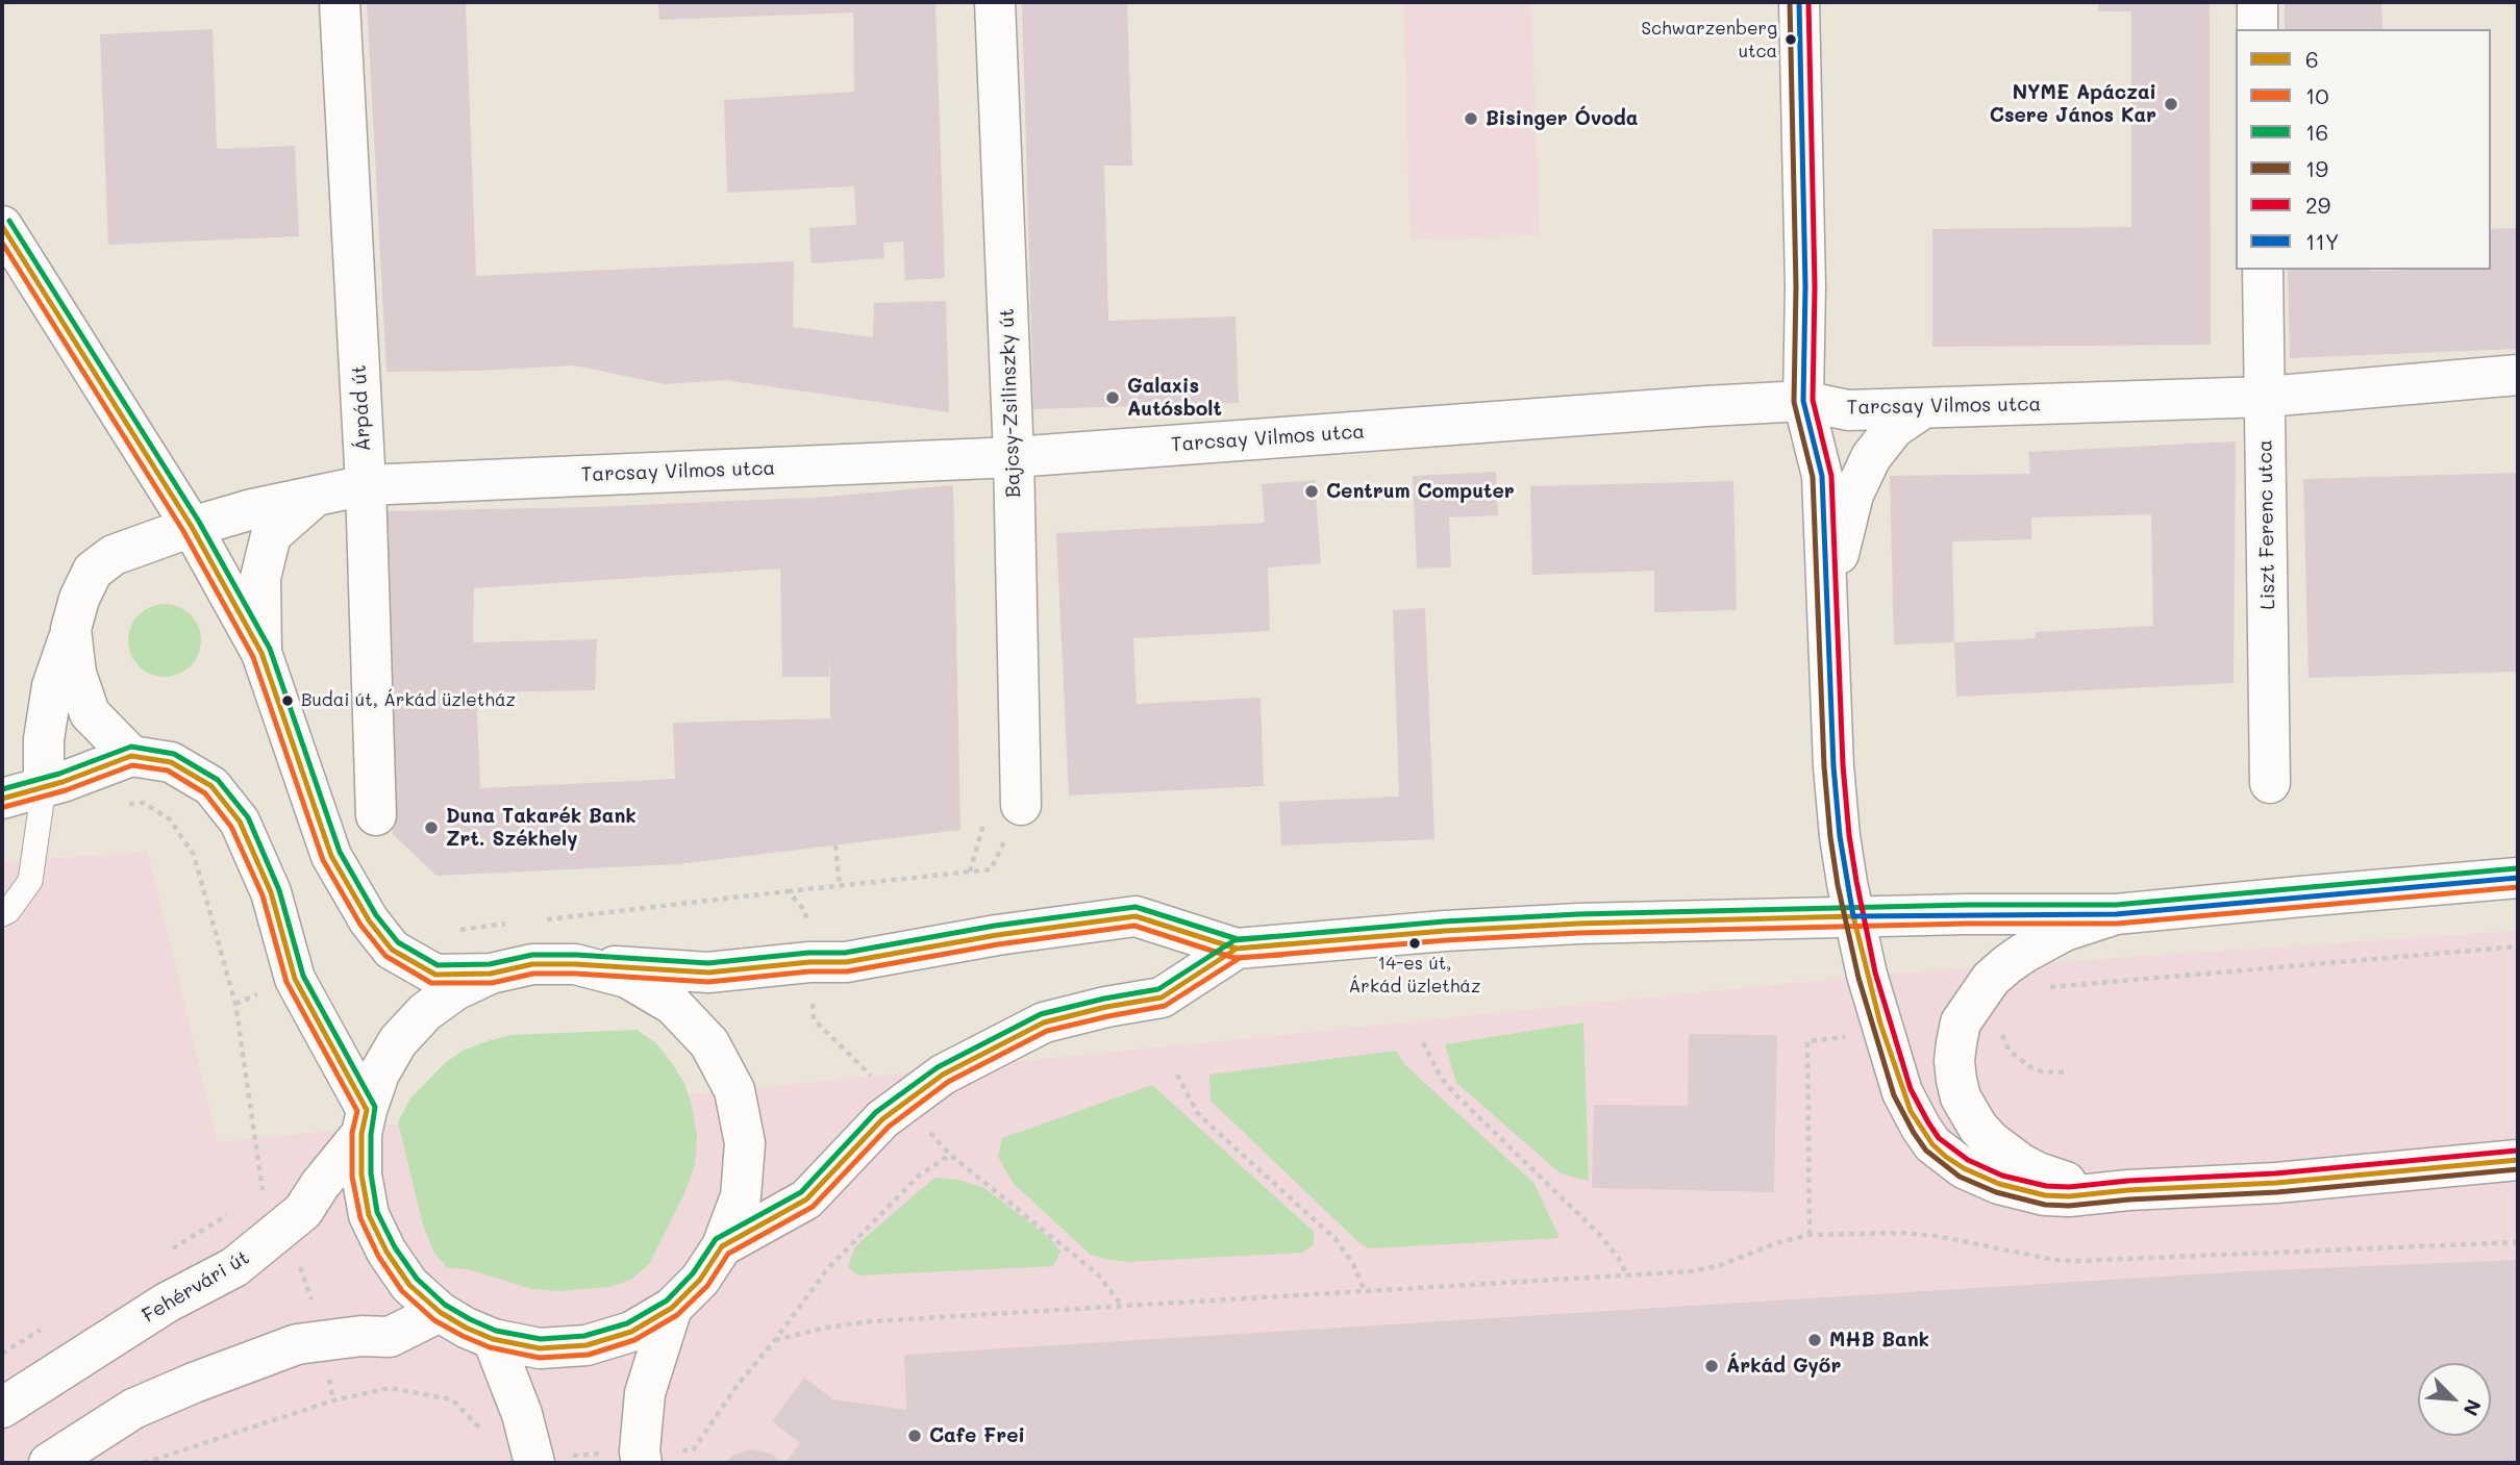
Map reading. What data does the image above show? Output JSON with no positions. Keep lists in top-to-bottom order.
{
  "streets": {
    "street": [
      "Bajcsy-Zsilinszky út",
      "Tarcsay Vilmos utca",
      "Árpád út",
      "Liszt Ferenc utca",
      "Fehérvári út"
    ]
  },
  "crossings": [
    ["Bajcsy-Zsilinszky út", "Tarcsay Vilmos utca"],
    ["Tarcsay Vilmos utca", "Árpád út"],
    ["Tarcsay Vilmos utca", "Liszt Ferenc utca"]
  ],
  "places": [
    "Schwarzenberg utca",
    "NYME Apáczai Csere János Kar",
    "Bisinger Óvoda",
    "Galaxis Autósbolt",
    "Centrum Computer",
    "Budai út, Árkád üzletház",
    "Duna Takarék Bank Zrt. Székhely",
    "14-es út, Árkád üzletház",
    "MHB Bank",
    "Árkád Győr",
    "Cafe Frei"
  ],
  "lines": [
    "transit line 19",
    "transit line 29",
    "transit line 11Y",
    "transit line 16",
    "transit line 6",
    "transit line 10"
  ],
  "legend": [
    "6",
    "10",
    "16",
    "19",
    "29",
    "11Y"
  ],
  "north": "bottom right"
}
